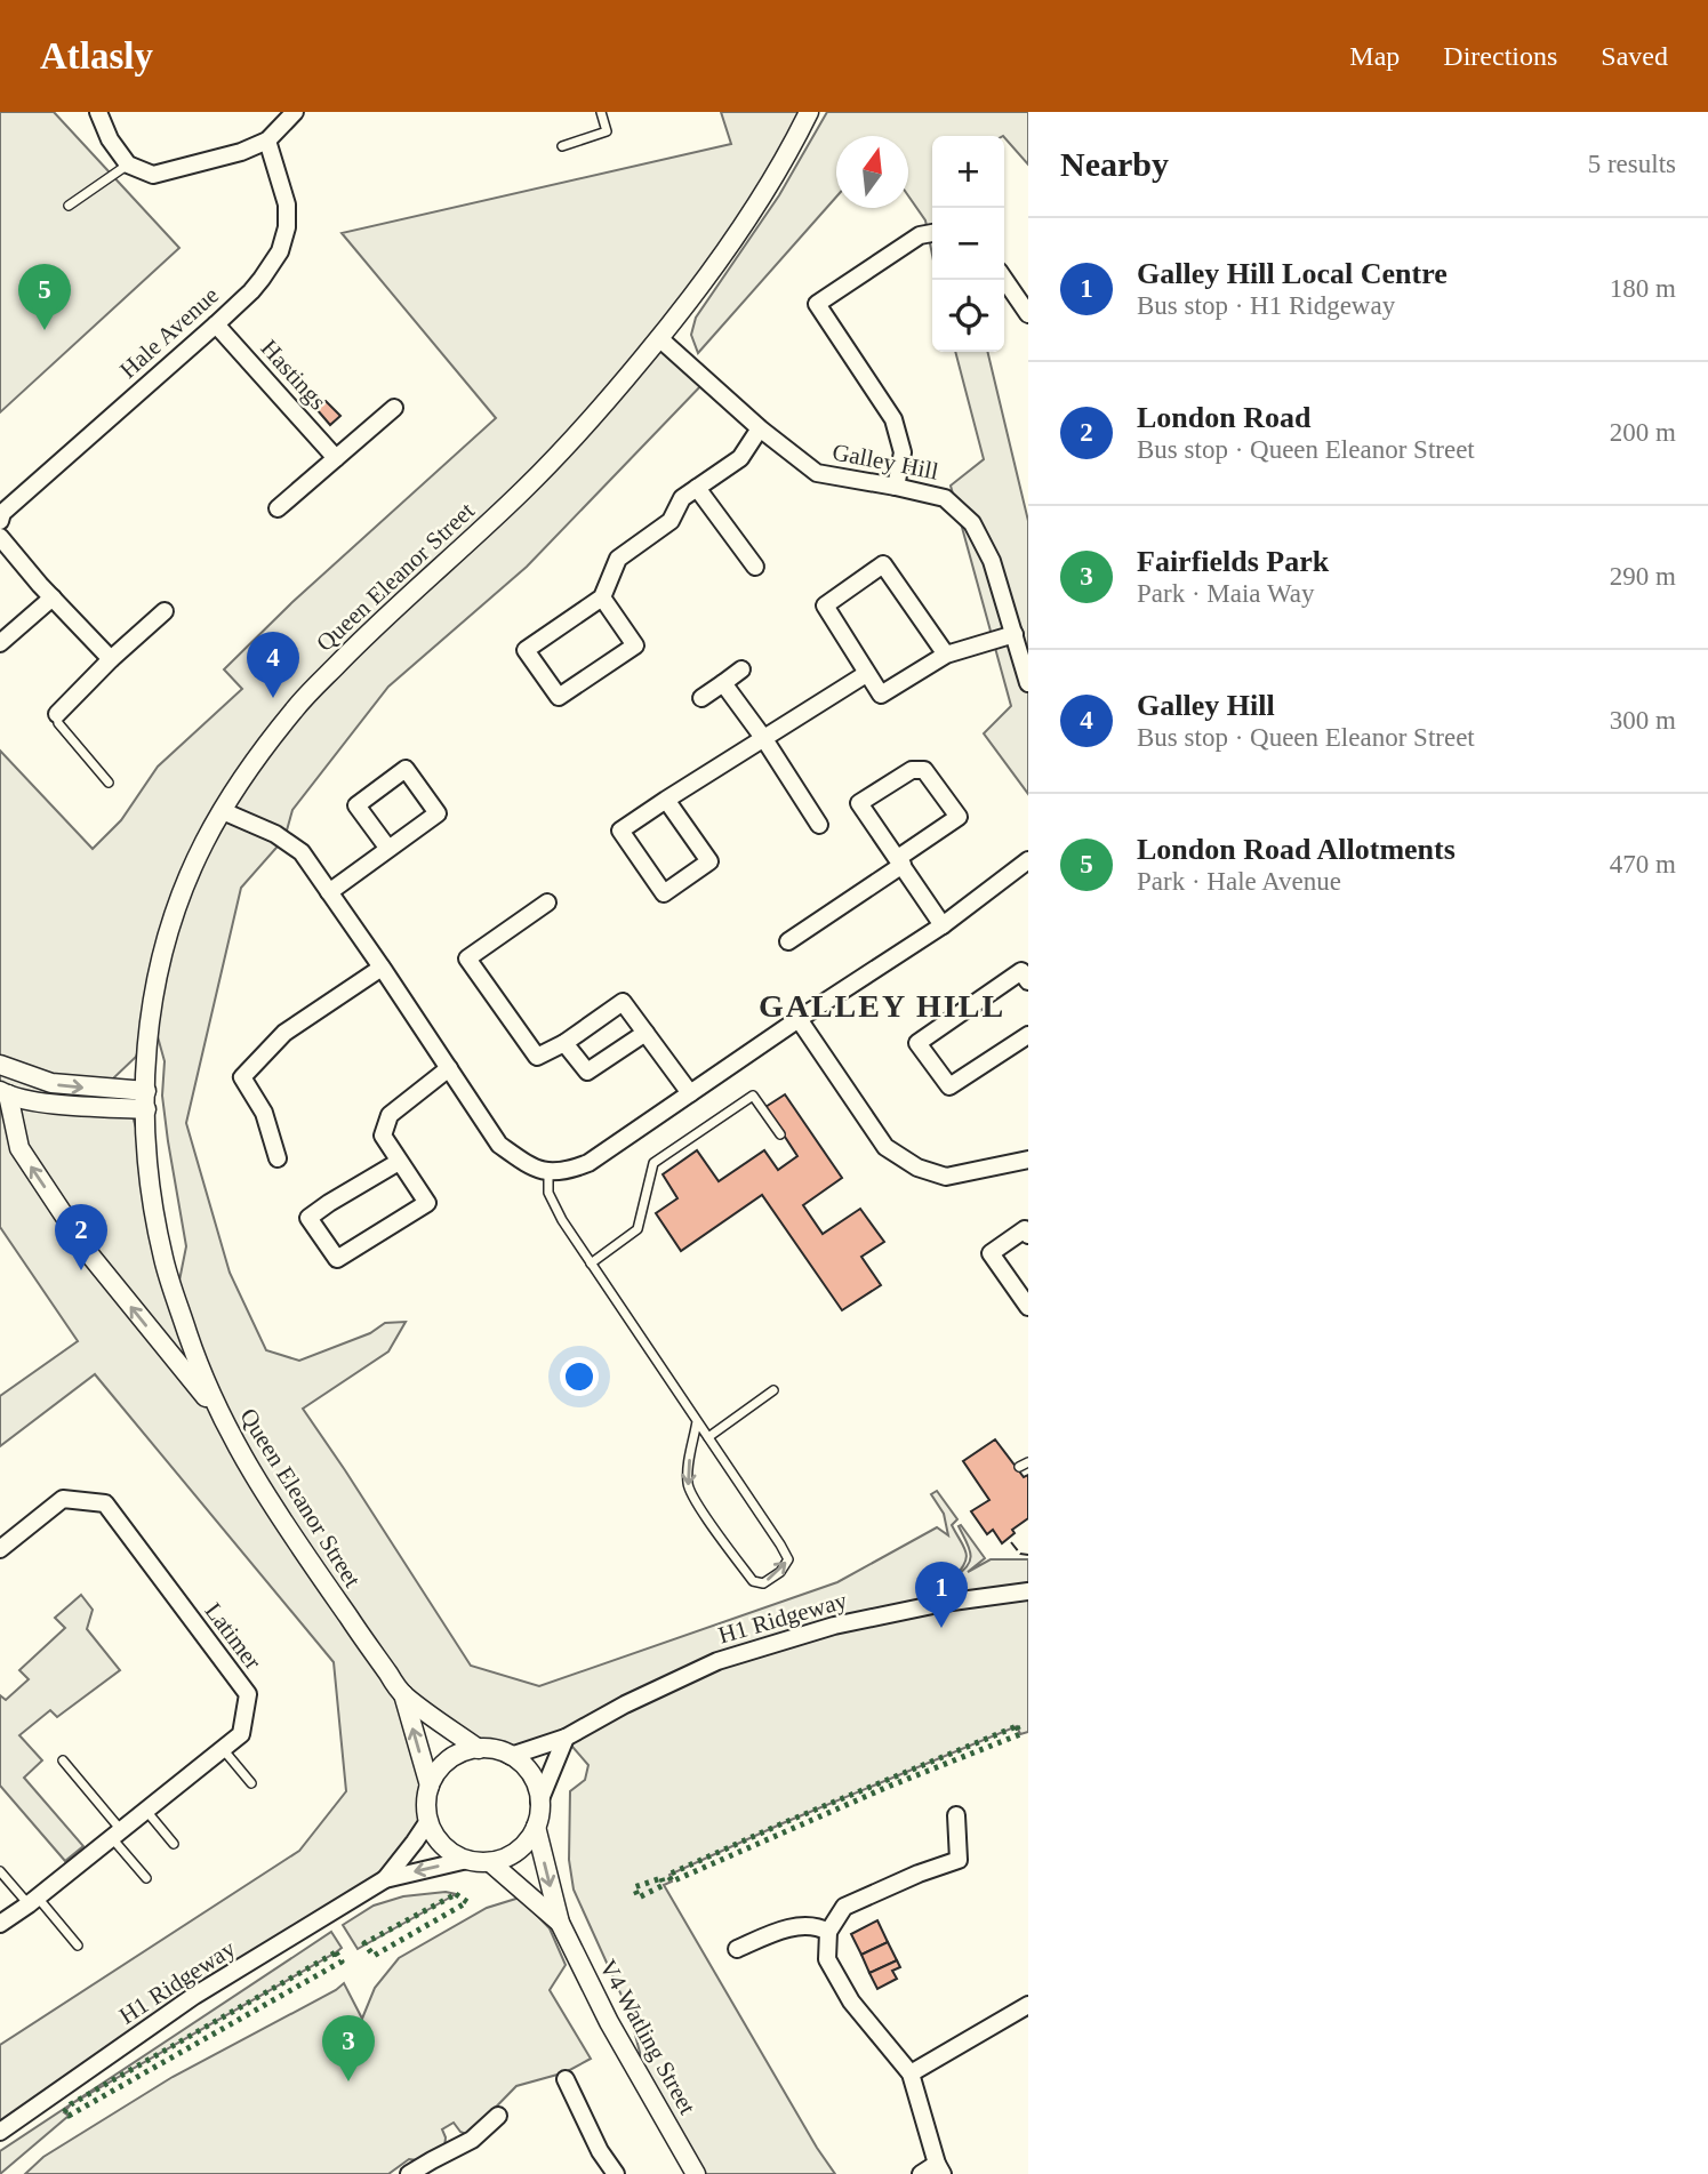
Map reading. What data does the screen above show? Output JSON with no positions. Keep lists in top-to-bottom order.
{
  "streets": {
    "street": [
      "Hale Avenue",
      "Hastings",
      "Galley Hill",
      "Queen Eleanor Street",
      "H1 Ridgeway",
      "Latimer",
      "V4 Watling Street"
    ]
  },
  "crossings": [
    ["Hale Avenue", "Hastings"],
    ["Galley Hill", "Queen Eleanor Street"],
    ["Queen Eleanor Street", "H1 Ridgeway"],
    ["Queen Eleanor Street", "V4 Watling Street"],
    ["H1 Ridgeway", "V4 Watling Street"]
  ],
  "districts": ["GALLEY HILL"],
  "north": "top",
  "page": {
    "header": "Atlasly",
    "nav": ["Map", "Directions", "Saved"],
    "heading": ["Nearby", "5 results"],
    "map_buttons": ["+", "−"],
    "list": [
      {
        "mark": "1",
        "name": "Galley Hill Local Centre",
        "note": "Bus stop · H1 Ridgeway",
        "value": "180 m"
      },
      {
        "mark": "2",
        "name": "London Road",
        "note": "Bus stop · Queen Eleanor Street",
        "value": "200 m"
      },
      {
        "mark": "3",
        "name": "Fairfields Park",
        "note": "Park · Maia Way",
        "value": "290 m"
      },
      {
        "mark": "4",
        "name": "Galley Hill",
        "note": "Bus stop · Queen Eleanor Street",
        "value": "300 m"
      },
      {
        "mark": "5",
        "name": "London Road Allotments",
        "note": "Park · Hale Avenue",
        "value": "470 m"
      }
    ],
    "pins": [
      "5",
      "4",
      "2",
      "1",
      "3"
    ]
  }
}
